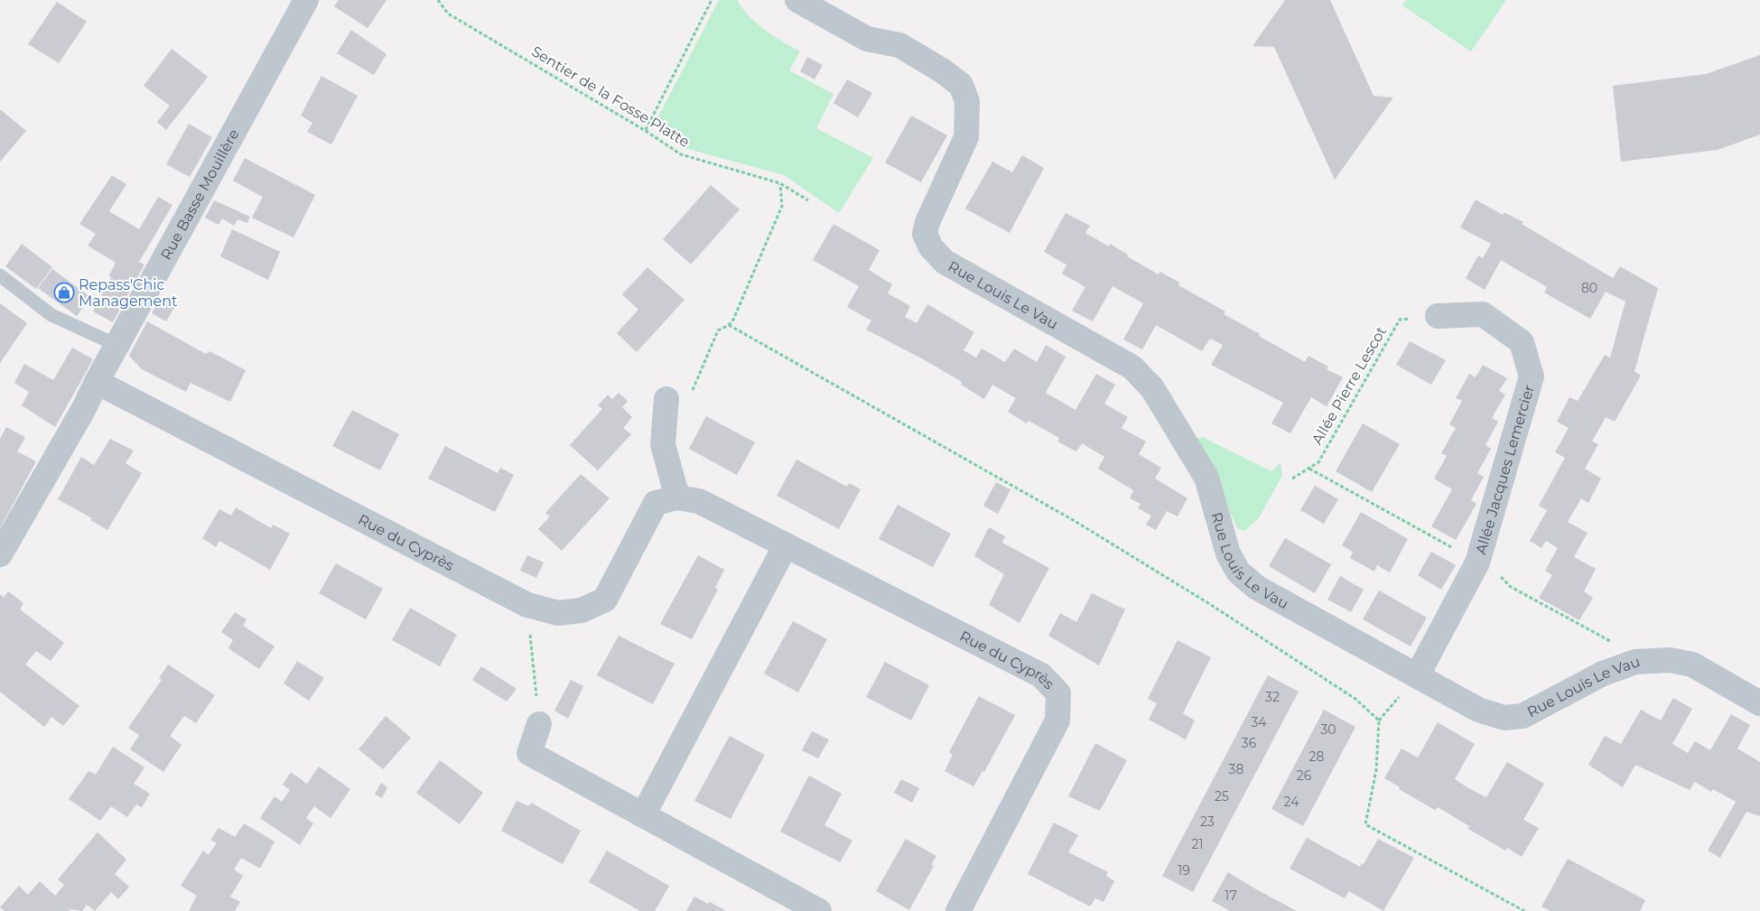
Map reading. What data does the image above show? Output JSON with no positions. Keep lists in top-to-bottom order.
{
  "streets": {
    "street": [
      "Rue Basse Mouillère",
      "Rue Louis Le Vau",
      "Allée Jacques Lemercier",
      "Rue du Cyprès"
    ],
    "path": ["Sentier de la Fosse Platte", "Allée Pierre Lescot"]
  },
  "crossings": [
    ["Rue Basse Mouillère", "Rue du Cyprès"],
    ["Rue Louis Le Vau", "Allée Jacques Lemercier"],
    ["Allée Pierre Lescot", "Allée Jacques Lemercier"]
  ],
  "places": {
    "shop": ["Repass'Chic Management"]
  },
  "house_numbers": [
    "80",
    "32",
    "34",
    "30",
    "36",
    "28",
    "38",
    "26",
    "25",
    "24",
    "23",
    "21",
    "19",
    "17"
  ]
}
